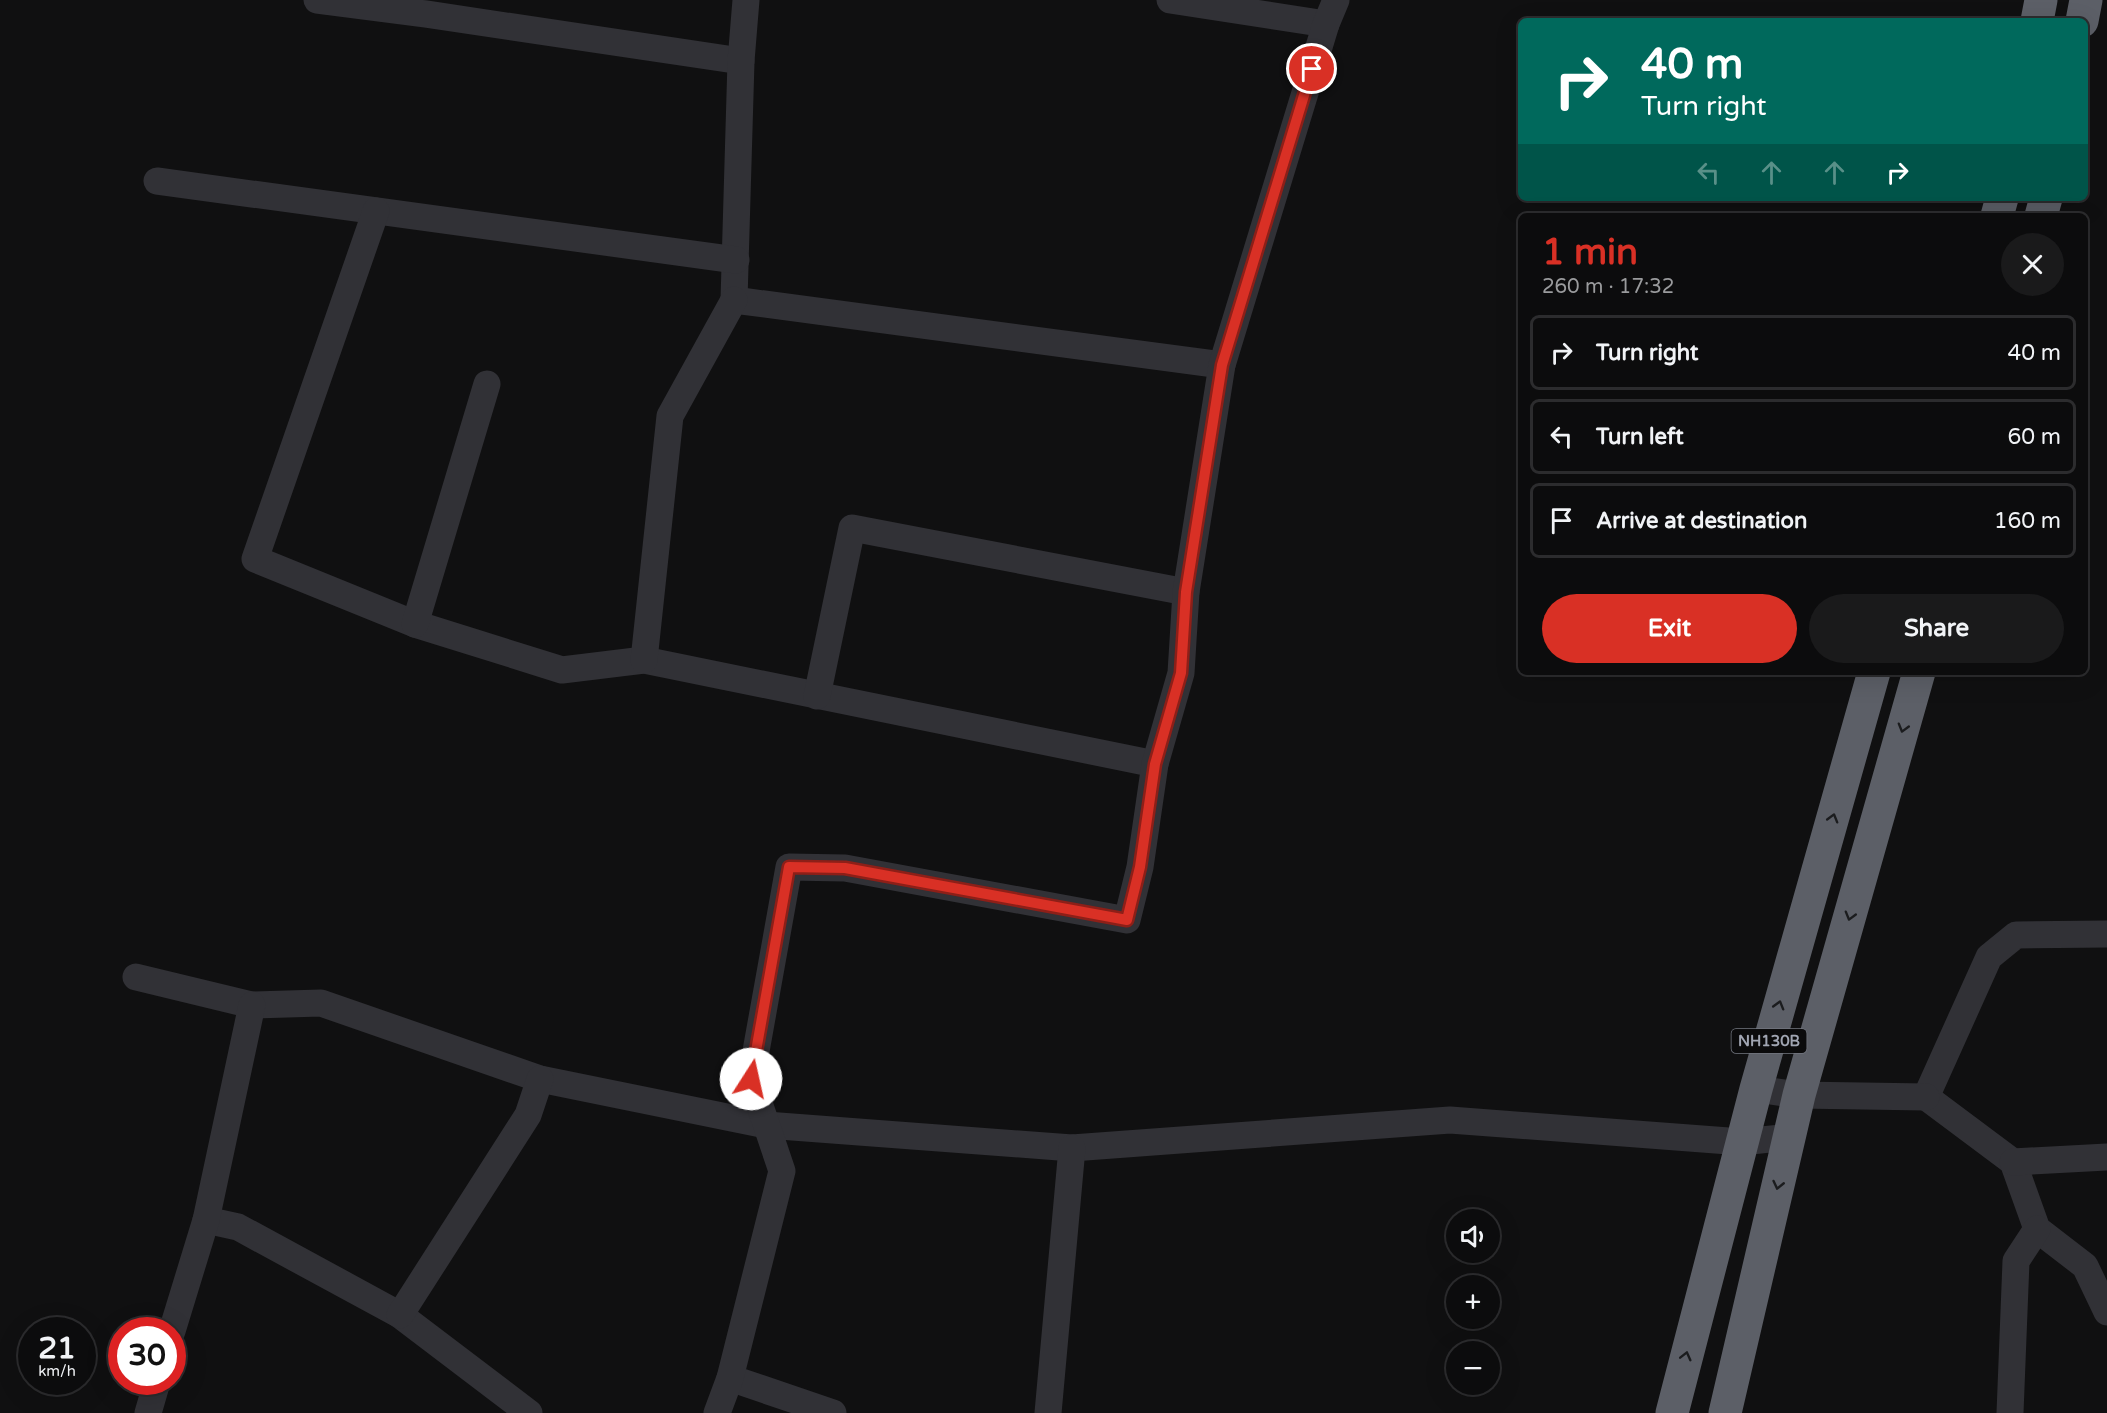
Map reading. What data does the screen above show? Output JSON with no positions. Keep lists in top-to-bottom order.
{
  "streets": {
    "highway": ["NH130B"]
  },
  "page": {
    "turn": ["40 m", "Turn right"],
    "heading": ["1 min", "260 m · 17:32"],
    "list": [
      {
        "name": "Turn right",
        "value": "40 m"
      },
      {
        "name": "Turn left",
        "value": "60 m"
      },
      {
        "name": "Arrive at destination",
        "value": "160 m"
      }
    ],
    "buttons": ["Exit", "Share"],
    "map_buttons": ["+", "−"],
    "speed": "21 km/h",
    "limit": "30"
  }
}
